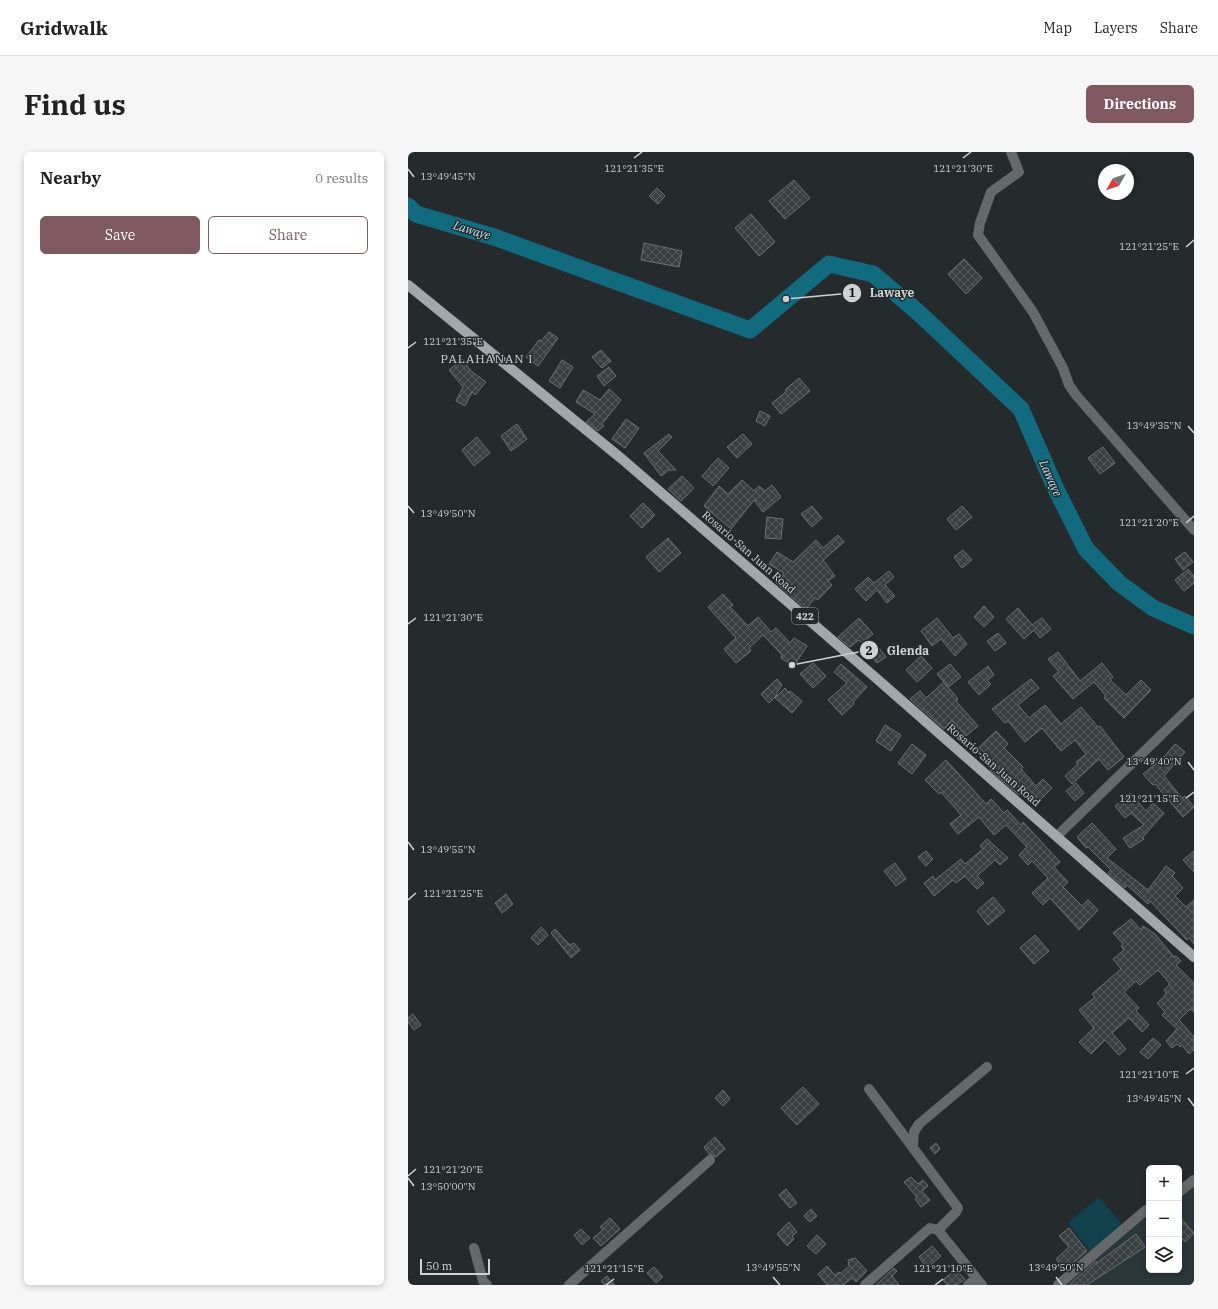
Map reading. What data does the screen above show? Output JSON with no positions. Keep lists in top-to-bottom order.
{
  "streets": {
    "main road": ["Rosario-San Juan Road", "422"]
  },
  "districts": ["PALAHANAN I"],
  "water": ["Lawaye"],
  "places": ["Lawaye", "Glenda"],
  "scale_bar": "50 m",
  "north": "bottom left",
  "page": {
    "header": "Gridwalk",
    "nav": ["Map", "Layers", "Share"],
    "buttons": [
      "Directions",
      ["Save", "Share"]
    ],
    "title": "Find us",
    "heading": ["Nearby", "0 results"],
    "map_buttons": ["+", "−"],
    "scale": "50 m"
  },
  "coordinates": [
    "121°21'35\"E",
    "121°21'30\"E",
    "13°49'45\"N",
    "121°21'25\"E",
    "13°49'35\"N",
    "13°49'50\"N",
    "121°21'20\"E",
    "13°49'40\"N",
    "121°21'15\"E",
    "13°49'55\"N",
    "121°21'10\"E",
    "13°50'00\"N"
  ]
}
